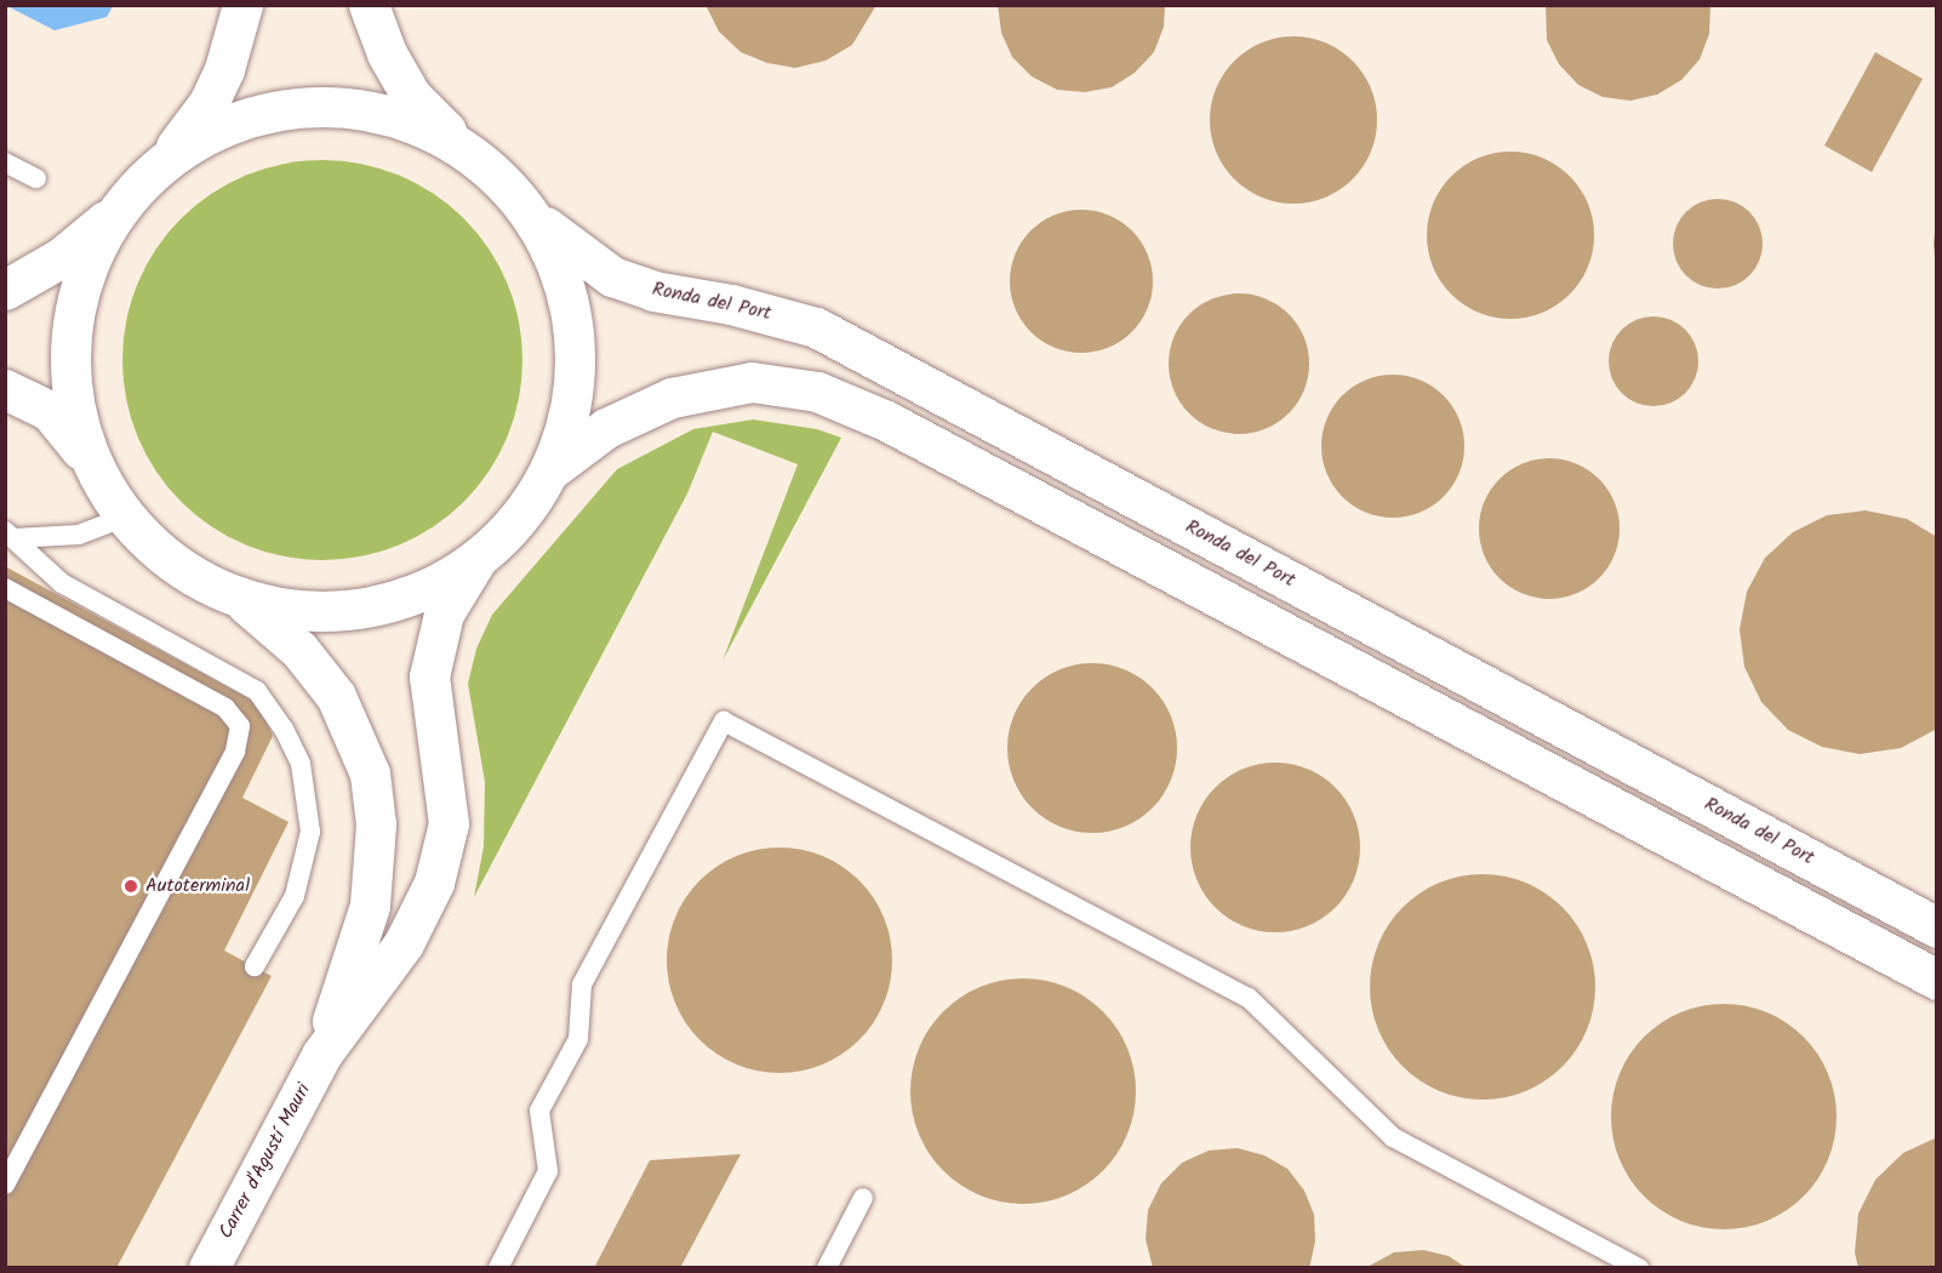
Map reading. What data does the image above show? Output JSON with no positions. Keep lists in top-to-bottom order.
{
  "streets": {
    "street": ["Ronda del Port", "Carrer d'Agustí Mauri"]
  },
  "places": ["Autoterminal"]
}
